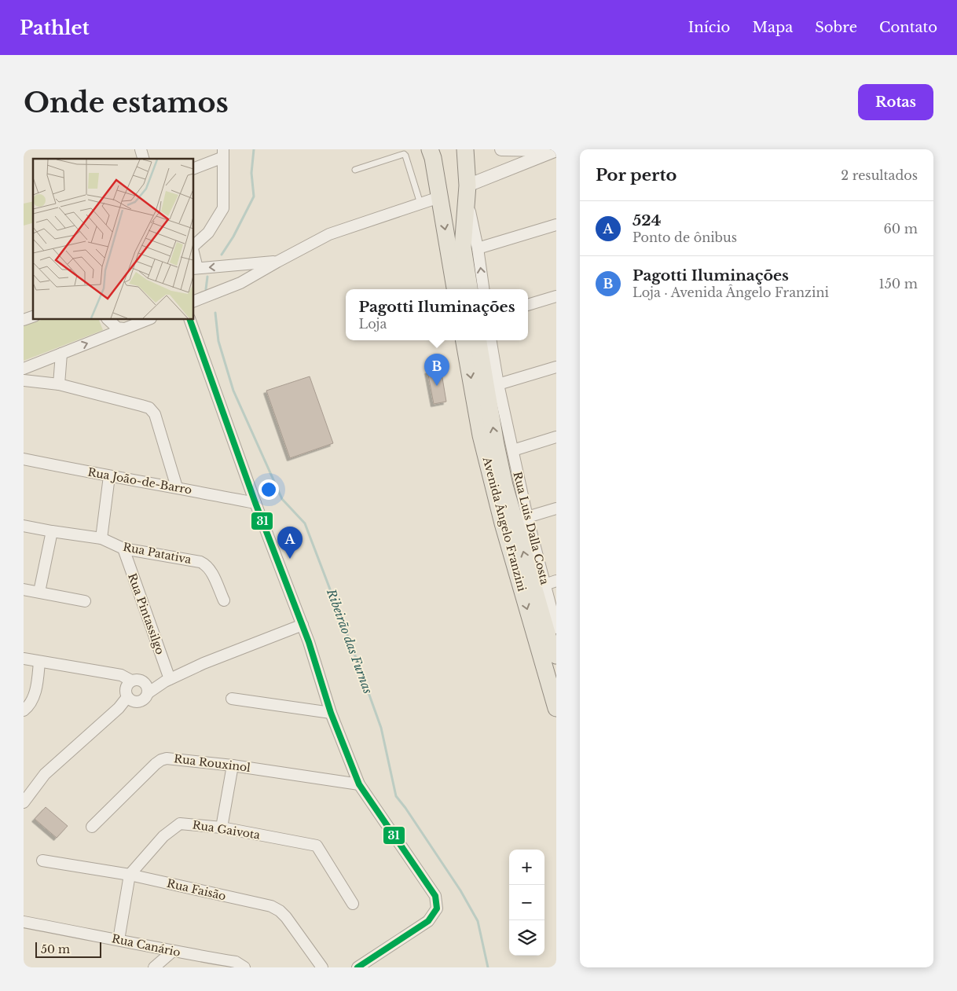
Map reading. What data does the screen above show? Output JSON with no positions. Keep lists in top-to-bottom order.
{
  "streets": {
    "main road": ["Avenida Ângelo Franzini"],
    "street": [
      "Rua João-de-Barro",
      "Rua Luis Dalla Costa",
      "Rua Patativa",
      "Rua Pintassilgo",
      "Rua Rouxinol",
      "Rua Gaivota",
      "Rua Faisão",
      "Rua Canário"
    ]
  },
  "crossings": [
    ["Rua Patativa", "Rua Pintassilgo"],
    ["Rua Gaivota", "Rua Faisão"]
  ],
  "water": ["Ribeirão das Furnas"],
  "lines": ["transit line 31"],
  "scale_bar": "50 m",
  "page": {
    "header": "Pathlet",
    "nav": [
      "Início",
      "Mapa",
      "Sobre",
      "Contato"
    ],
    "buttons": "Rotas",
    "title": "Onde estamos",
    "heading": ["Por perto", "2 resultados"],
    "list": [
      {
        "mark": "A",
        "name": "524",
        "note": "Ponto de ônibus",
        "value": "60 m"
      },
      {
        "mark": "B",
        "name": "Pagotti Iluminações",
        "note": "Loja · Avenida Ângelo Franzini",
        "value": "150 m"
      }
    ],
    "popup": ["Pagotti Iluminações", "Loja"],
    "pins": ["B", "A"],
    "map_buttons": ["+", "−"],
    "scale": "50 m"
  }
}
